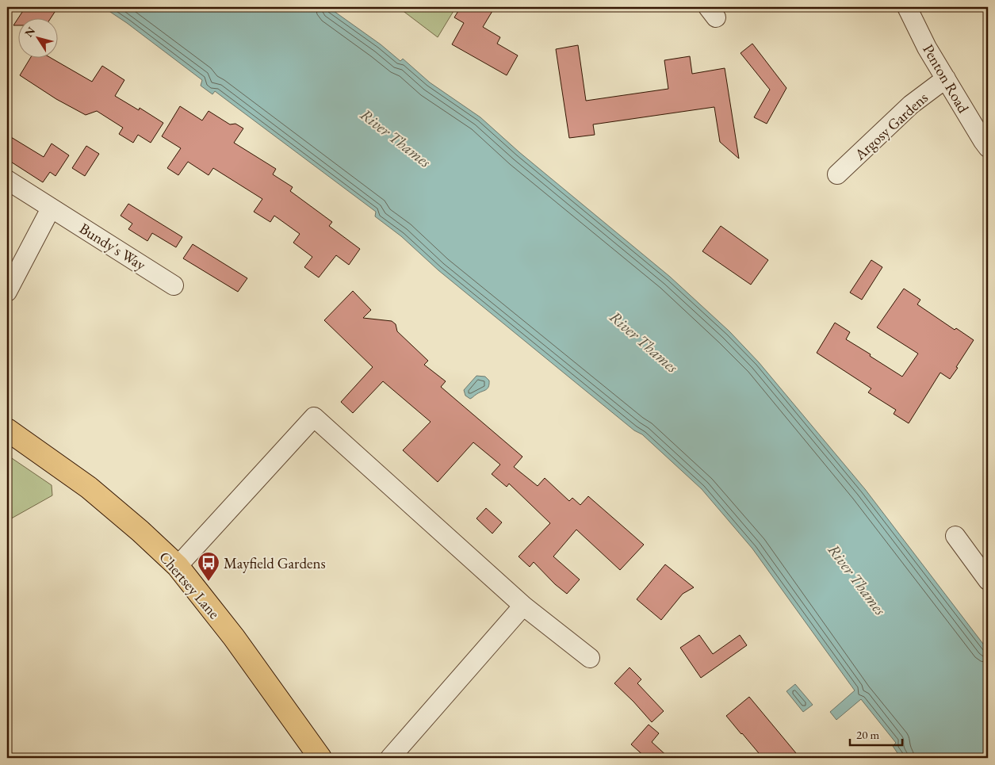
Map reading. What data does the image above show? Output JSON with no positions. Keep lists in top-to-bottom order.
{
  "streets": {
    "main road": ["Chertsey Lane"],
    "street": ["Penton Road", "Argosy Gardens", "Bundy's Way"]
  },
  "crossings": [
    ["Penton Road", "Argosy Gardens"]
  ],
  "water": ["River Thames"],
  "places": {
    "bus stop": ["Mayfield Gardens"]
  },
  "scale_bar": "20 m",
  "north": "top left"
}
